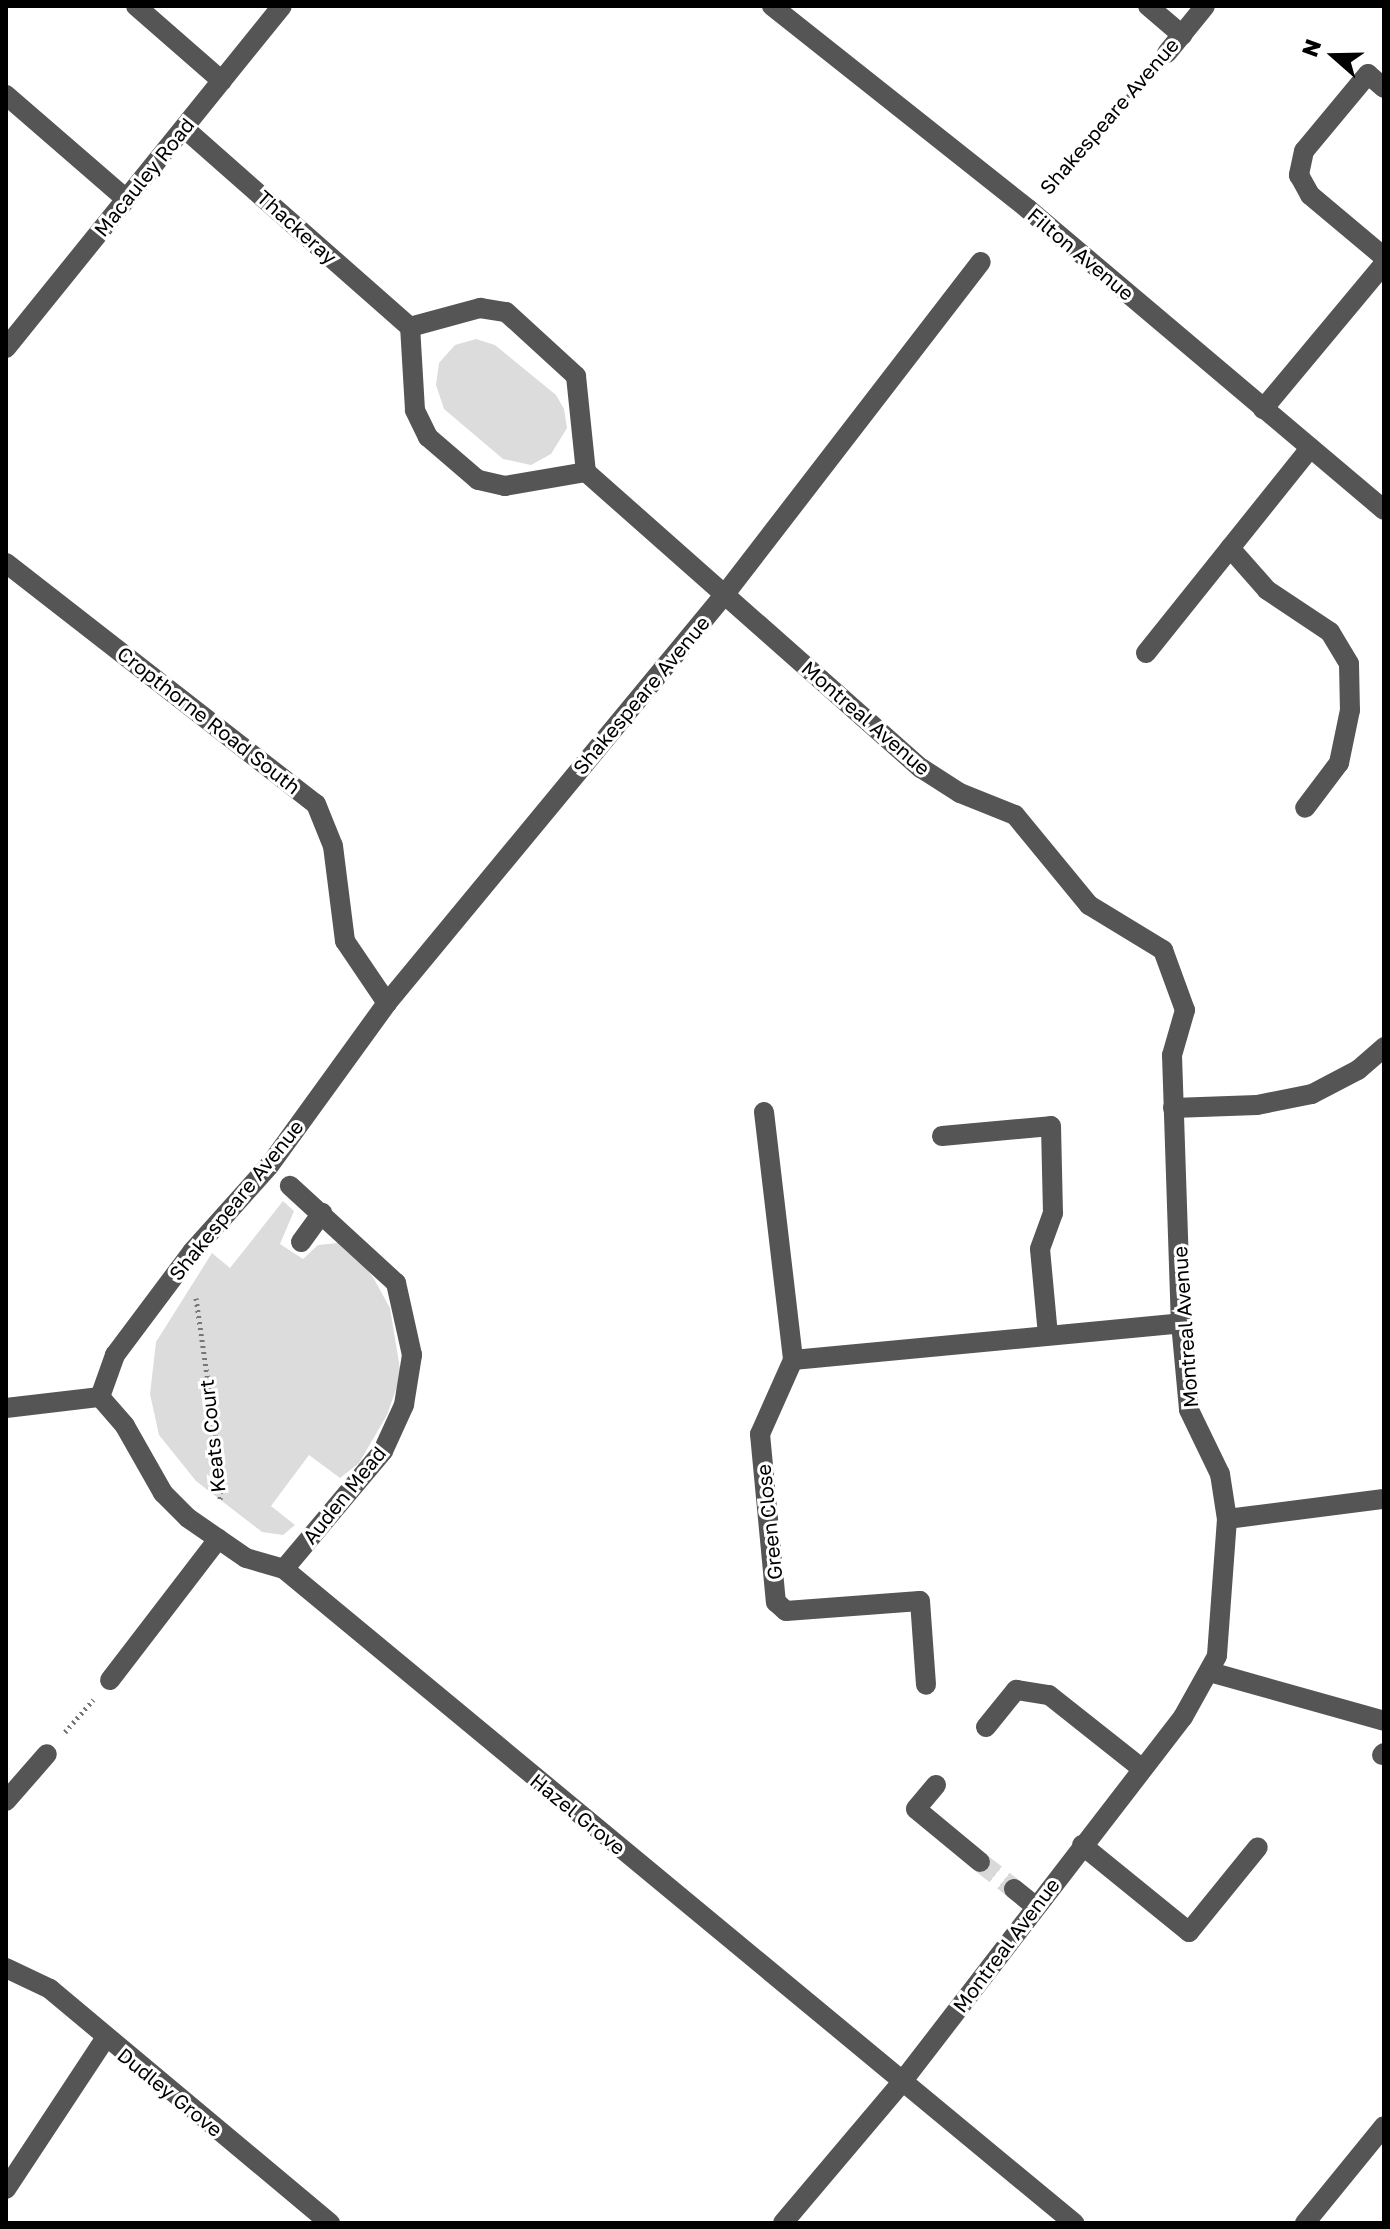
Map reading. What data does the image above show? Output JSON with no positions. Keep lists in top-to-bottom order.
{
  "streets": {
    "street": [
      "Shakespeare Avenue",
      "Macauley Road",
      "Thackeray",
      "Filton Avenue",
      "Montreal Avenue",
      "Cropthorne Road South",
      "Auden Mead",
      "Green Close",
      "Hazel Grove",
      "Dudley Grove"
    ],
    "path": ["Keats Court"]
  },
  "crossings": [
    ["Shakespeare Avenue", "Filton Avenue"],
    ["Shakespeare Avenue", "Montreal Avenue"],
    ["Shakespeare Avenue", "Cropthorne Road South"],
    ["Shakespeare Avenue", "Keats Court"],
    ["Shakespeare Avenue", "Hazel Grove"],
    ["Macauley Road", "Thackeray"],
    ["Montreal Avenue", "Hazel Grove"],
    ["Keats Court", "Hazel Grove"],
    ["Auden Mead", "Hazel Grove"]
  ],
  "north": "left"
}
